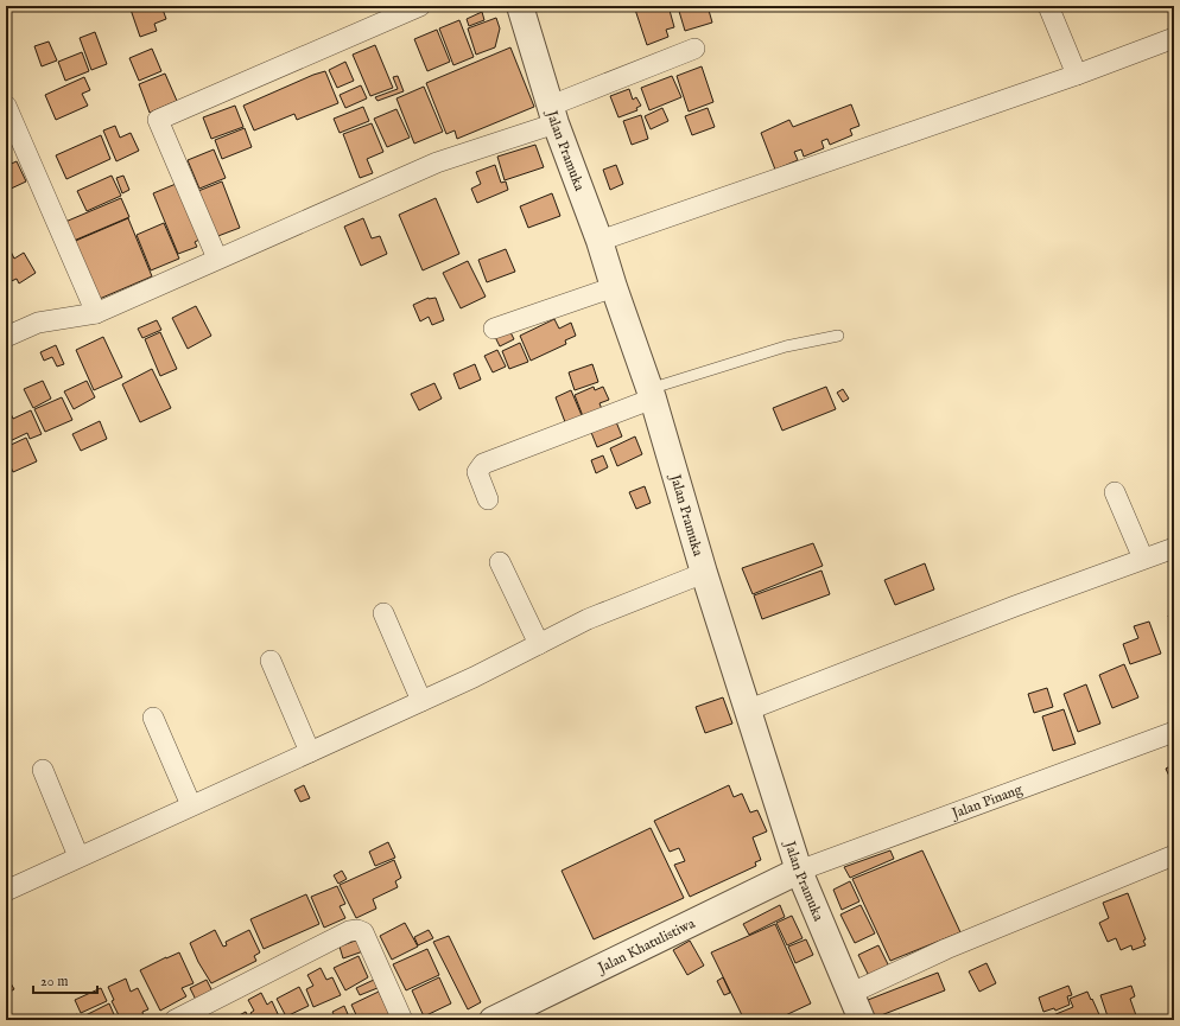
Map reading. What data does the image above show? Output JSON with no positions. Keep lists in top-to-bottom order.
{
  "streets": {
    "street": ["Jalan Pramuka", "Jalan Pinang", "Jalan Khatulistiwa"]
  },
  "crossings": [
    ["Jalan Pramuka", "Jalan Pinang"],
    ["Jalan Pramuka", "Jalan Khatulistiwa"],
    ["Jalan Pinang", "Jalan Khatulistiwa"]
  ],
  "scale_bar": "20 m"
}
